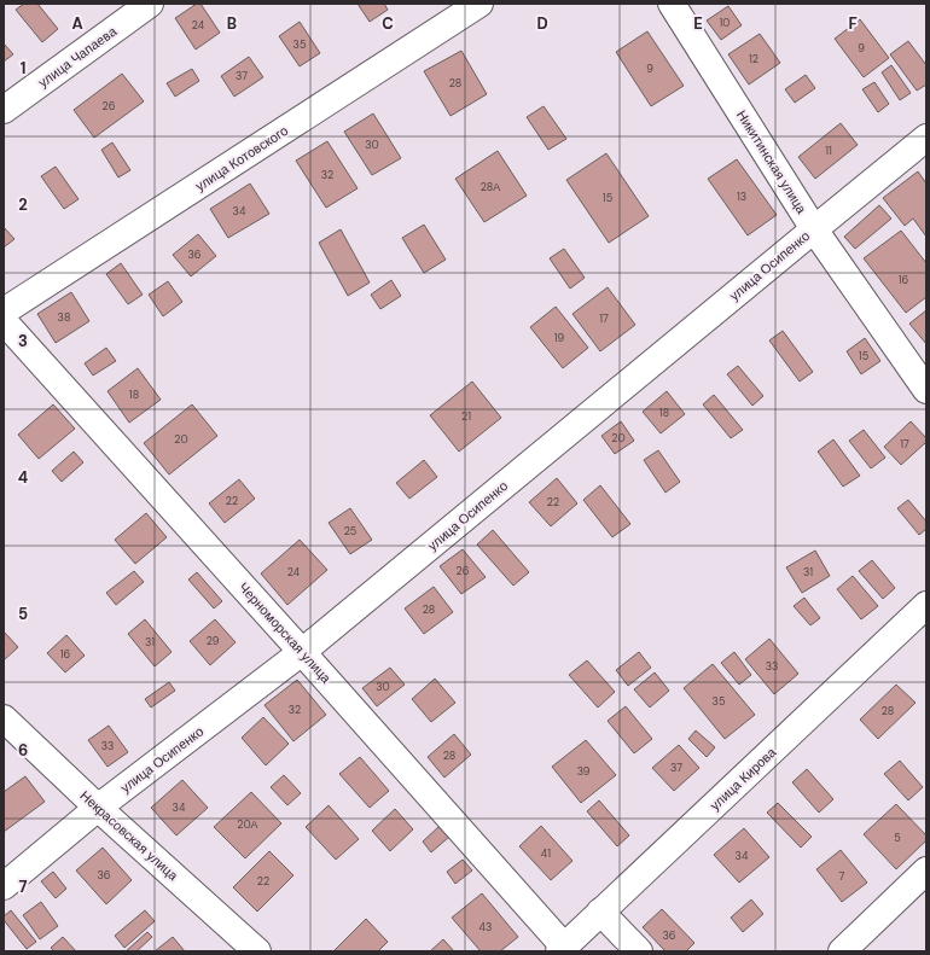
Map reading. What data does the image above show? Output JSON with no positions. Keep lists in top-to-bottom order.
{
  "streets": {
    "street": [
      "улица Чапаева",
      "улица Котовского",
      "Никитинская улица",
      "улица Осипенко",
      "Черноморская улица",
      "улица Кирова",
      "Некрасовская улица"
    ]
  },
  "crossings": [
    ["Никитинская улица", "улица Осипенко"],
    ["улица Осипенко", "Черноморская улица"],
    ["улица Осипенко", "Некрасовская улица"],
    ["Черноморская улица", "улица Кирова"]
  ],
  "house_numbers": [
    "10",
    "24",
    "35",
    "9",
    "12",
    "9",
    "37",
    "28",
    "26",
    "30",
    "11",
    "32",
    "28А",
    "13",
    "15",
    "34",
    "36",
    "16",
    "38",
    "17",
    "19",
    "15",
    "18",
    "18",
    "21",
    "20",
    "20",
    "17",
    "22",
    "22",
    "25",
    "26",
    "24",
    "31",
    "28",
    "29",
    "31",
    "16",
    "33",
    "30",
    "35",
    "32",
    "28",
    "33",
    "28",
    "37",
    "39",
    "34",
    "20А",
    "5",
    "41",
    "34",
    "36",
    "7",
    "22",
    "43",
    "36"
  ],
  "grid": {
    "columns": [
      "A",
      "B",
      "C",
      "D",
      "E",
      "F"
    ],
    "rows": [
      "1",
      "2",
      "3",
      "4",
      "5",
      "6",
      "7"
    ]
  }
}
